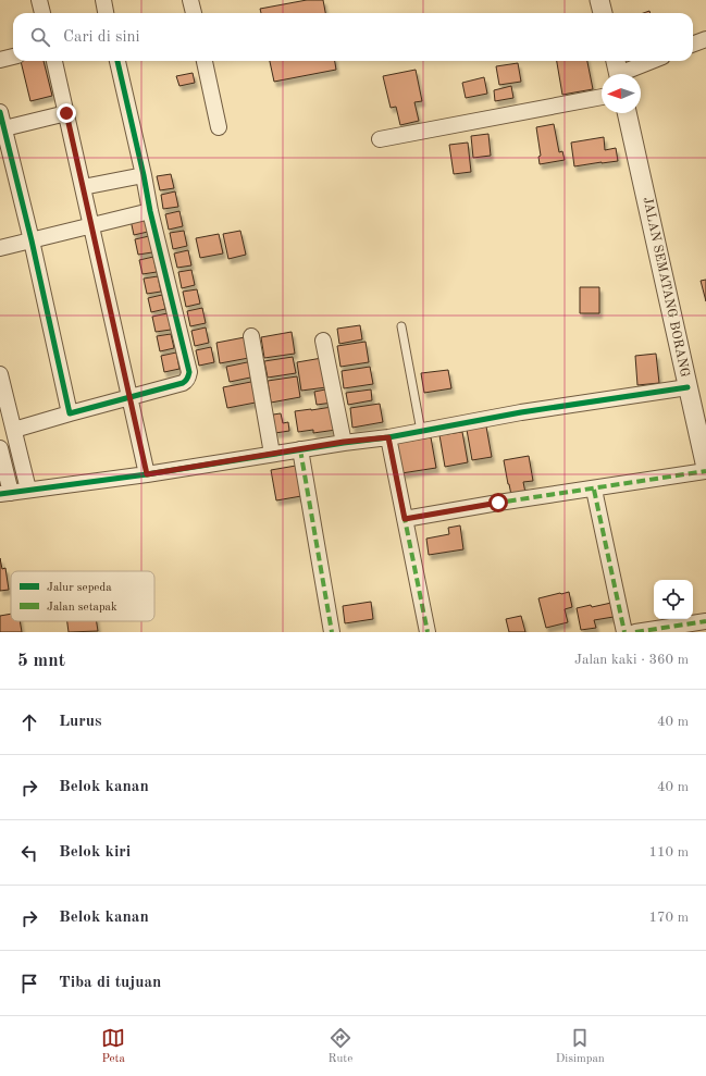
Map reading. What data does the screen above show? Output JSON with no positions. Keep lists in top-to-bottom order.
{
  "streets": {
    "street": ["JALAN SEMATANG BORANG"]
  },
  "legend": ["Jalur sepeda", "Jalan setapak"],
  "north": "left",
  "page": {
    "search": "Cari di sini",
    "heading": ["5 mnt", "Jalan kaki · 360 m"],
    "list": [
      ["Lurus", "40 m"],
      ["Belok kanan", "40 m"],
      ["Belok kiri", "110 m"],
      ["Belok kanan", "170 m"],
      "Tiba di tujuan"
    ],
    "nav": ["Peta", "Rute", "Disimpan"]
  }
}
